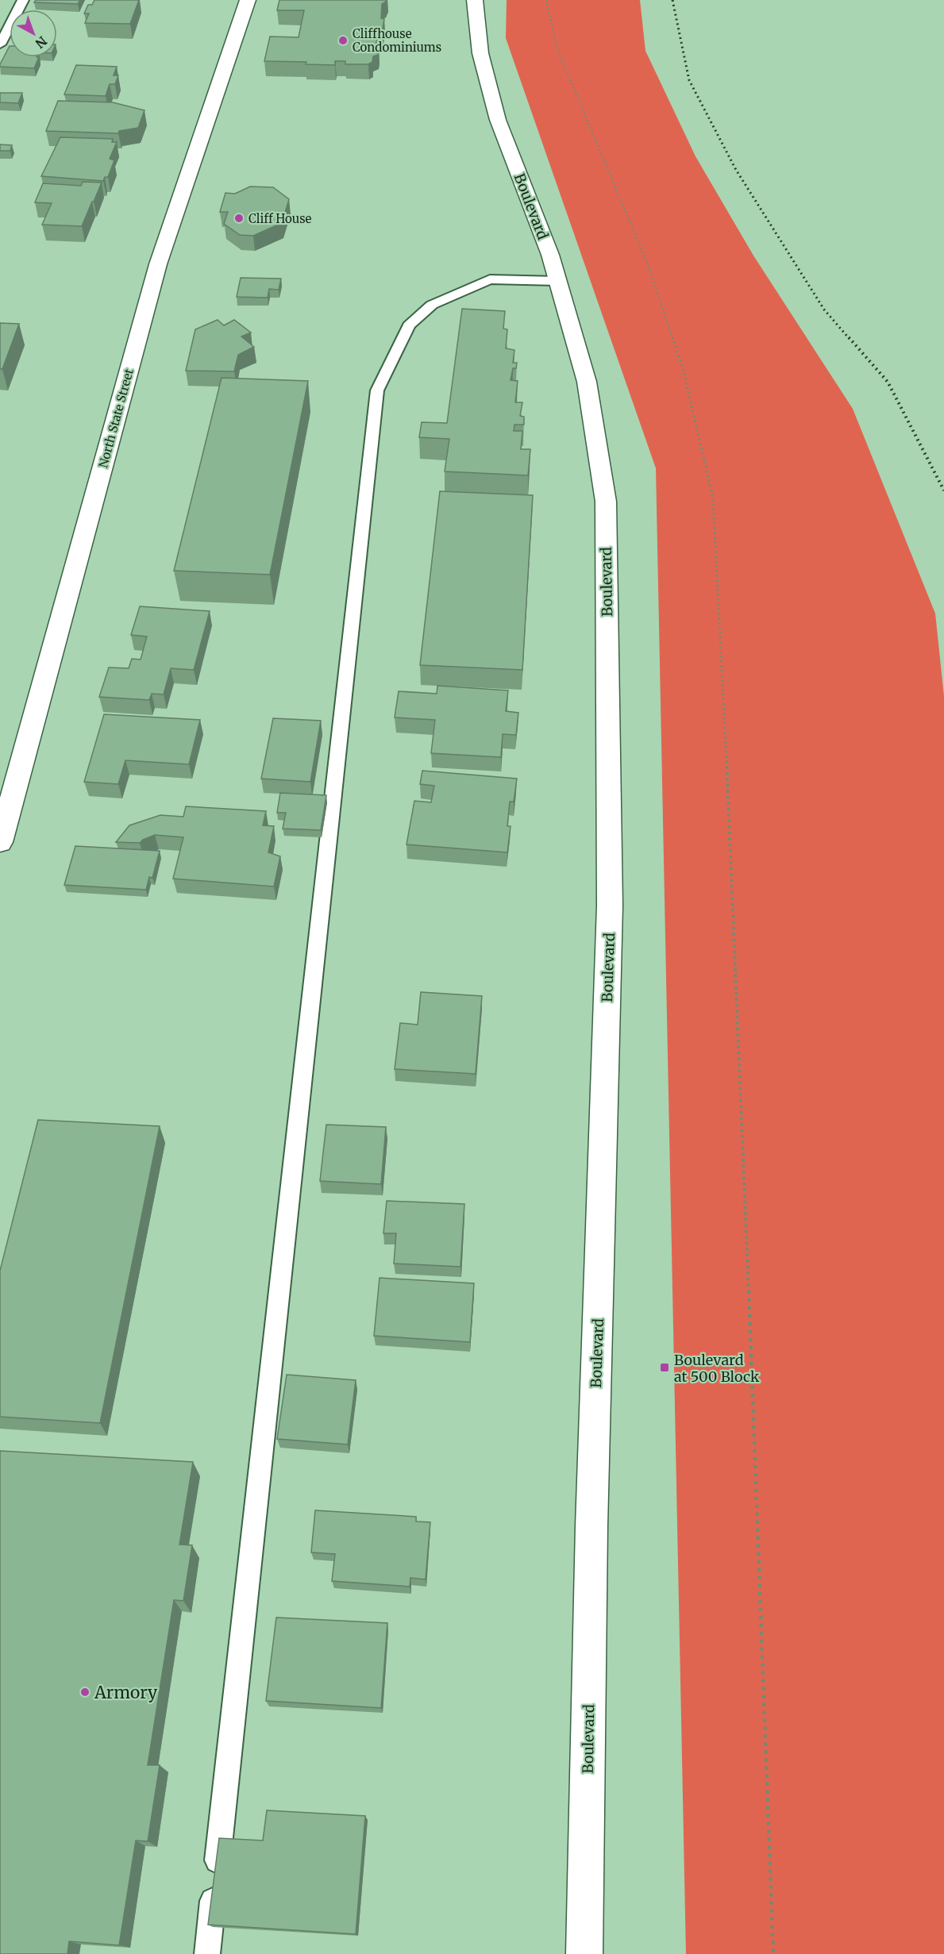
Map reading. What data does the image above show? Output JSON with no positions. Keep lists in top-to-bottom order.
{
  "streets": {
    "main road": ["Boulevard", "North State Street"]
  },
  "places": {
    "other": ["Cliffhouse Condominiums", "Cliff House", "Armory"],
    "transit": ["Boulevard at 500 Block"]
  },
  "north": "bottom right"
}
